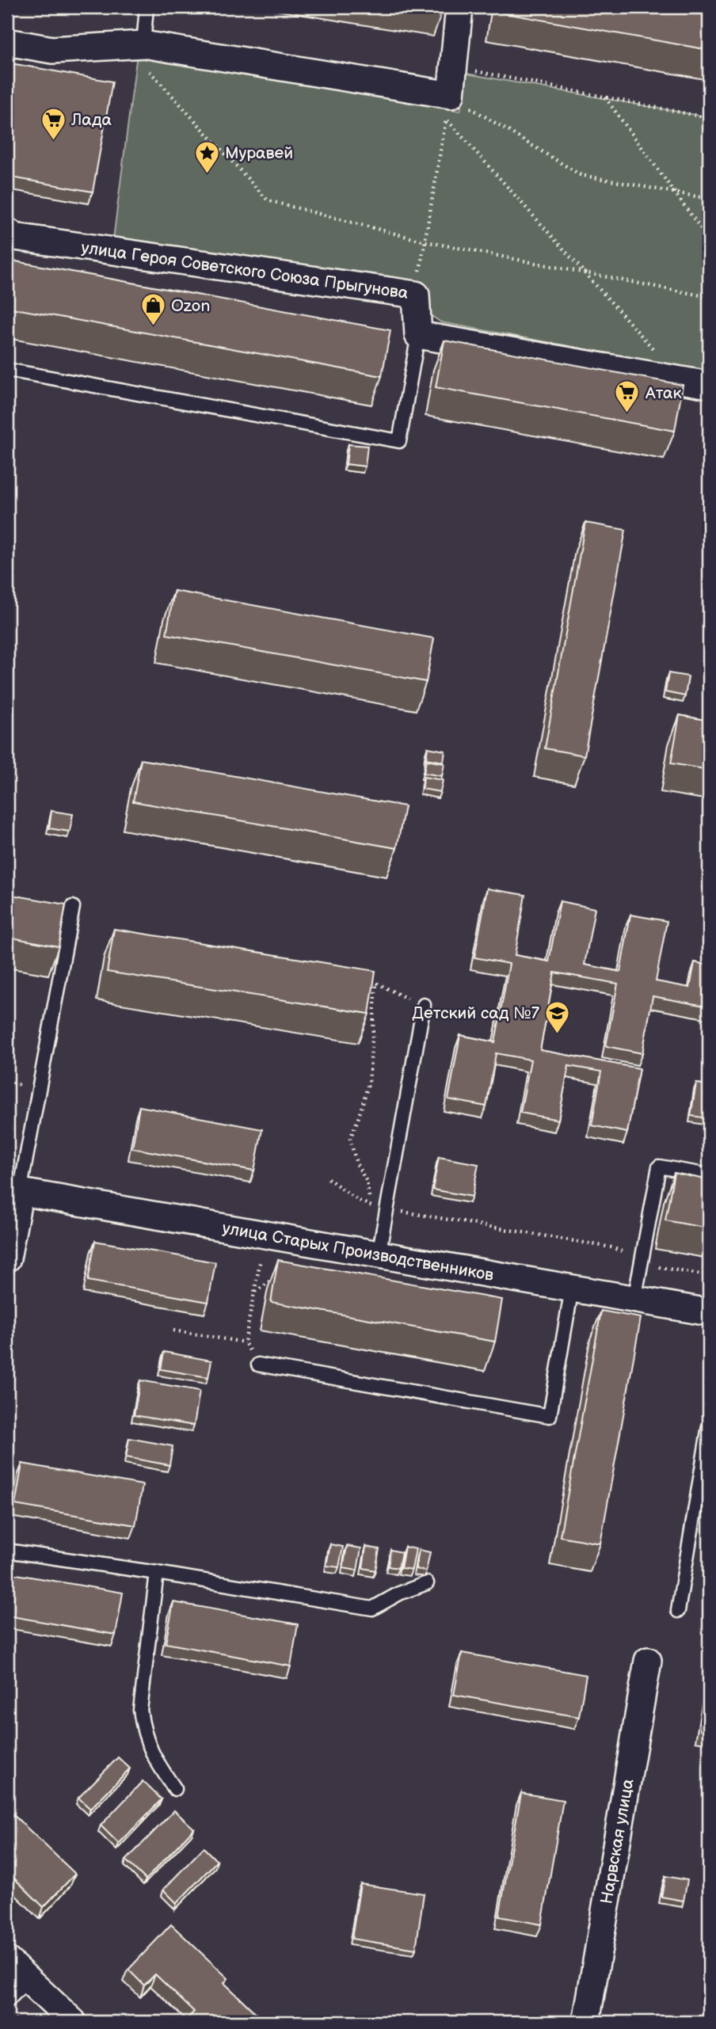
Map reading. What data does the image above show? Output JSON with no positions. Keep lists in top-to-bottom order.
{
  "streets": {
    "street": ["улица Героя Советского Союза Прыгунова", "улица Старых Производственников", "Нарвская улица"]
  },
  "places": {
    "supermarket": ["Лада", "Атак"],
    "place": ["Муравей"],
    "shop": ["Ozon"],
    "school or university": ["Детский сад №7"]
  }
}
